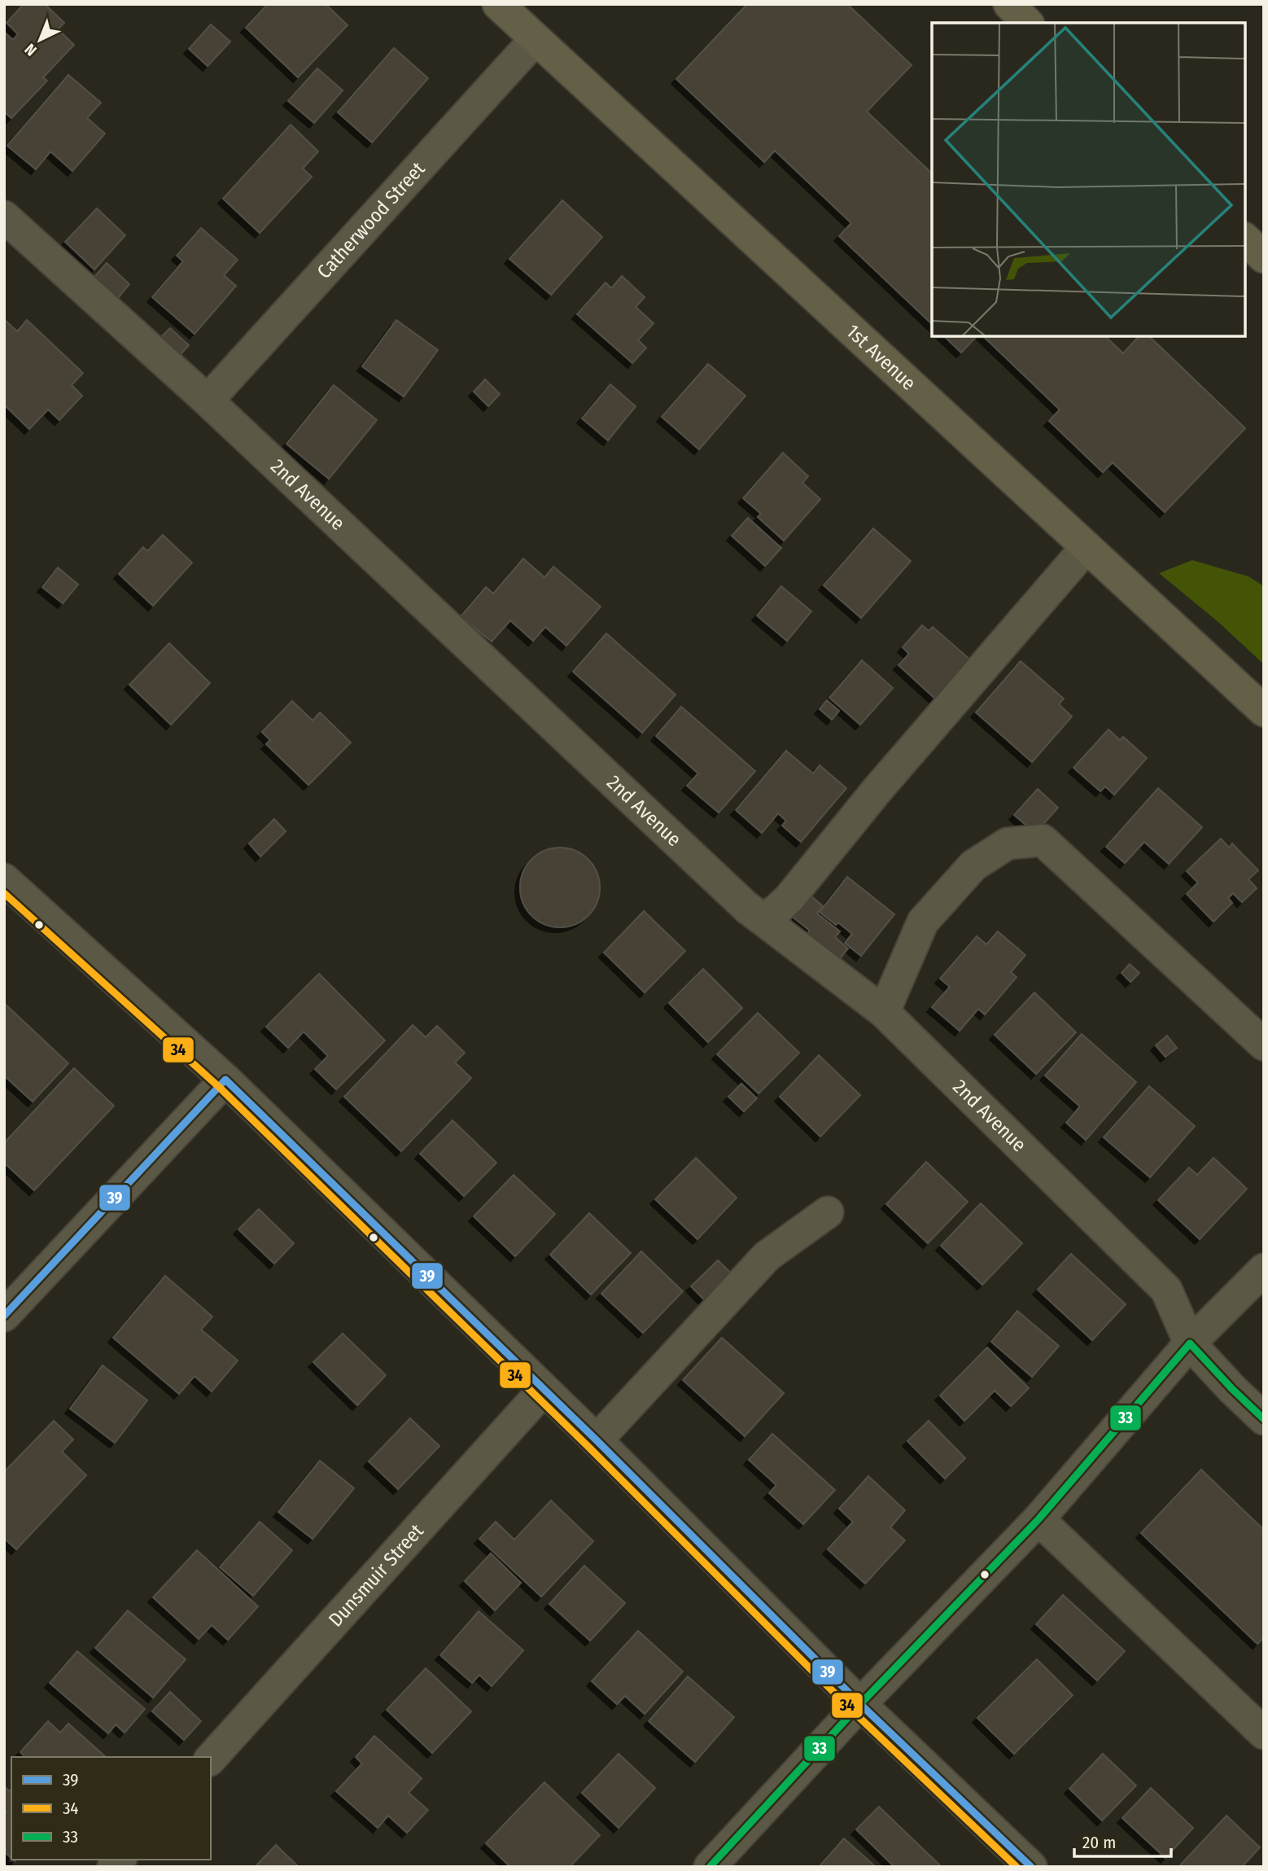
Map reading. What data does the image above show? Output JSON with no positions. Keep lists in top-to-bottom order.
{
  "streets": {
    "main road": ["1st Avenue"],
    "street": ["Catherwood Street", "2nd Avenue", "Dunsmuir Street"]
  },
  "crossings": [
    ["Catherwood Street", "1st Avenue"],
    ["Catherwood Street", "2nd Avenue"]
  ],
  "lines": ["transit line 34", "transit line 39", "transit line 33"],
  "legend": ["39", "34", "33"],
  "scale_bar": "20 m",
  "north": "bottom left"
}
